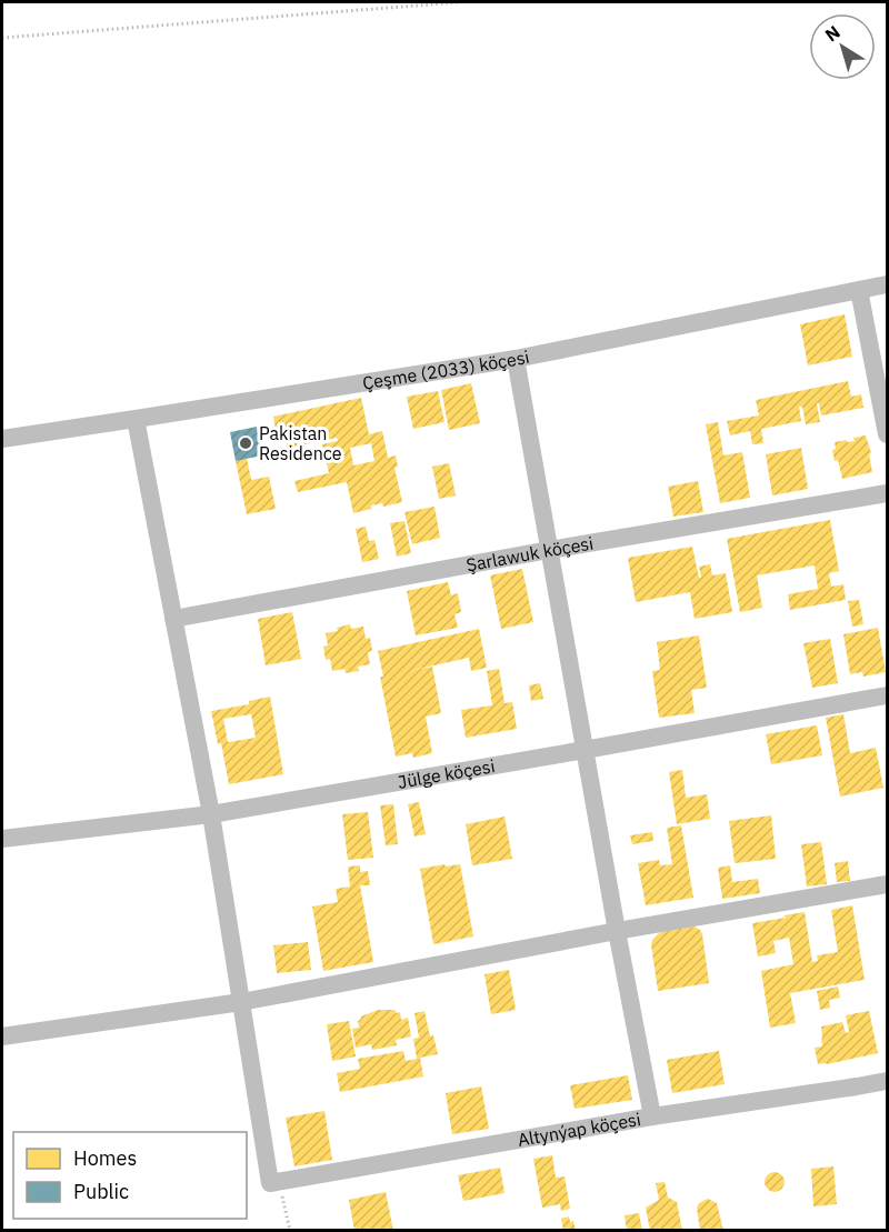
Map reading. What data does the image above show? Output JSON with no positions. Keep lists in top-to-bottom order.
{
  "streets": {
    "street": [
      "Çeşme (2033) köçesi",
      "Şarlawuk köçesi",
      "Jülge köçesi",
      "Altynýap köçesi"
    ]
  },
  "places": ["Pakistan Residence"],
  "legend": ["Homes", "Public"],
  "north": "top left"
}
